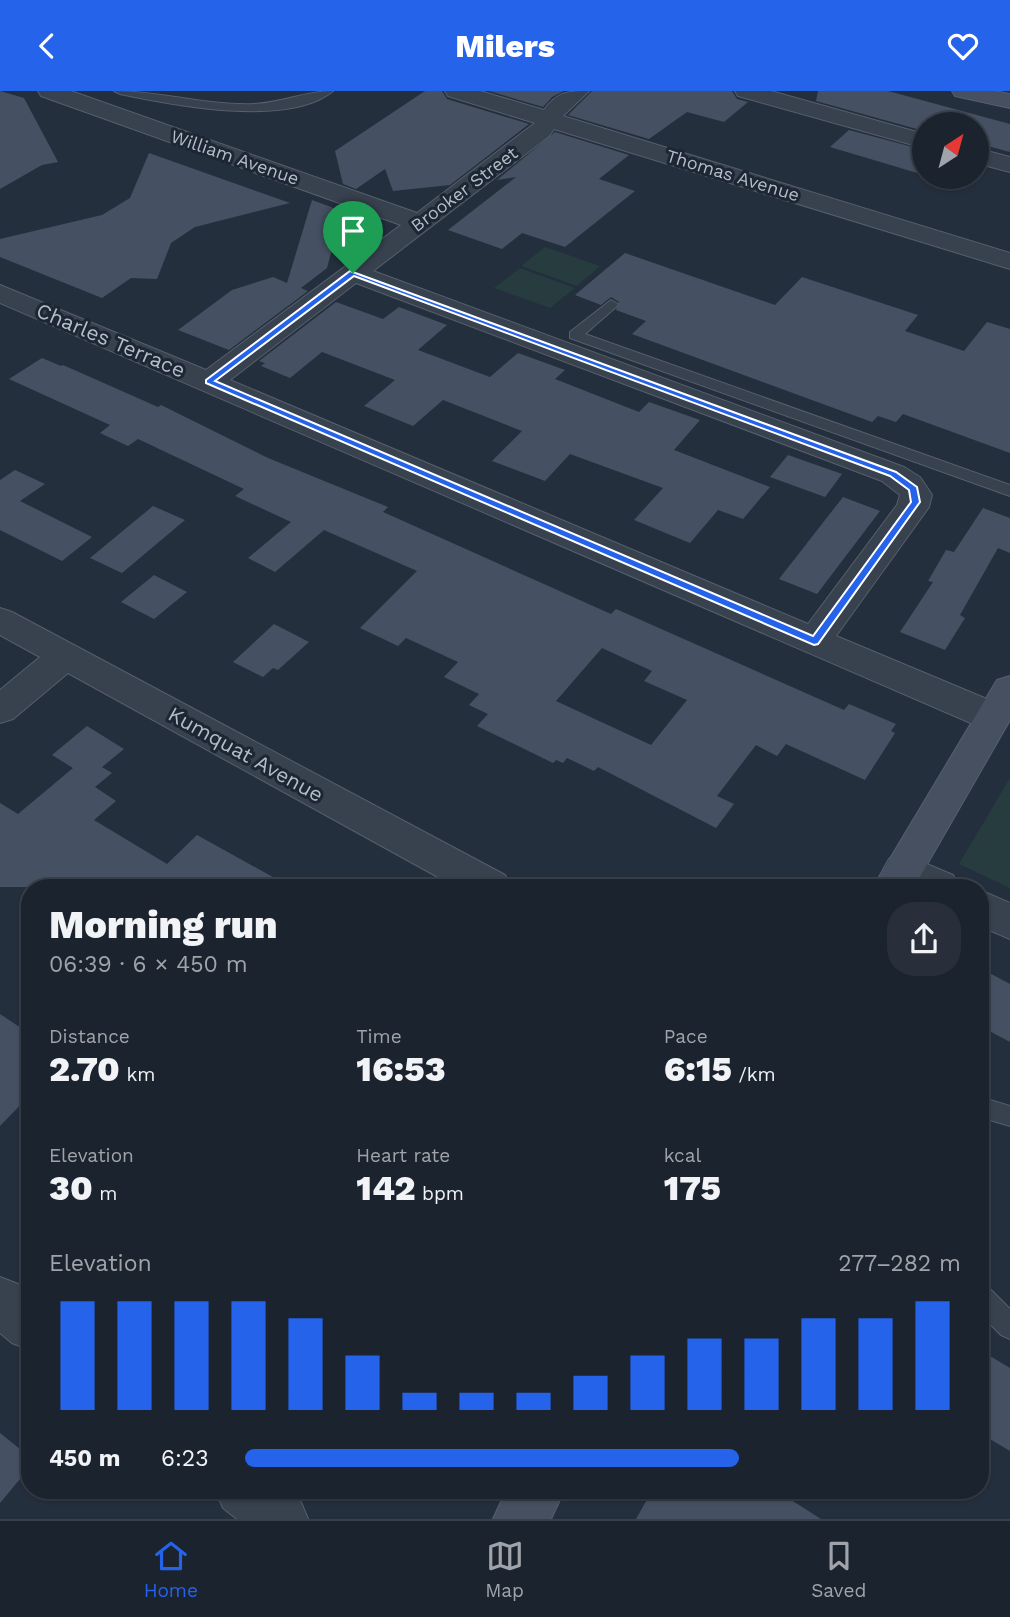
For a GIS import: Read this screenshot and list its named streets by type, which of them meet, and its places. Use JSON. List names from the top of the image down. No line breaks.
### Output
{"streets":{"street":["William Avenue","Thomas Avenue","Brooker Street","Charles Terrace","Kumquat Avenue"]},"crossings":[["William Avenue","Brooker Street"],["Thomas Avenue","Brooker Street"],["Brooker Street","Charles Terrace"]],"north":"top right","page":{"header":"Milers","heading":["Morning run","06:39 · 6 × 450 m"],"stats":[["Distance","2.70 km"],["Time","16:53"],["Pace","6:15 /km"],["Elevation","30 m"],["Heart rate","142 bpm"],["kcal","175"]],"chart":["Elevation","277–282 m"],"list":[{"name":"450 m","note":"6:23"}],"tabs":["Home","Map","Saved"]}}
